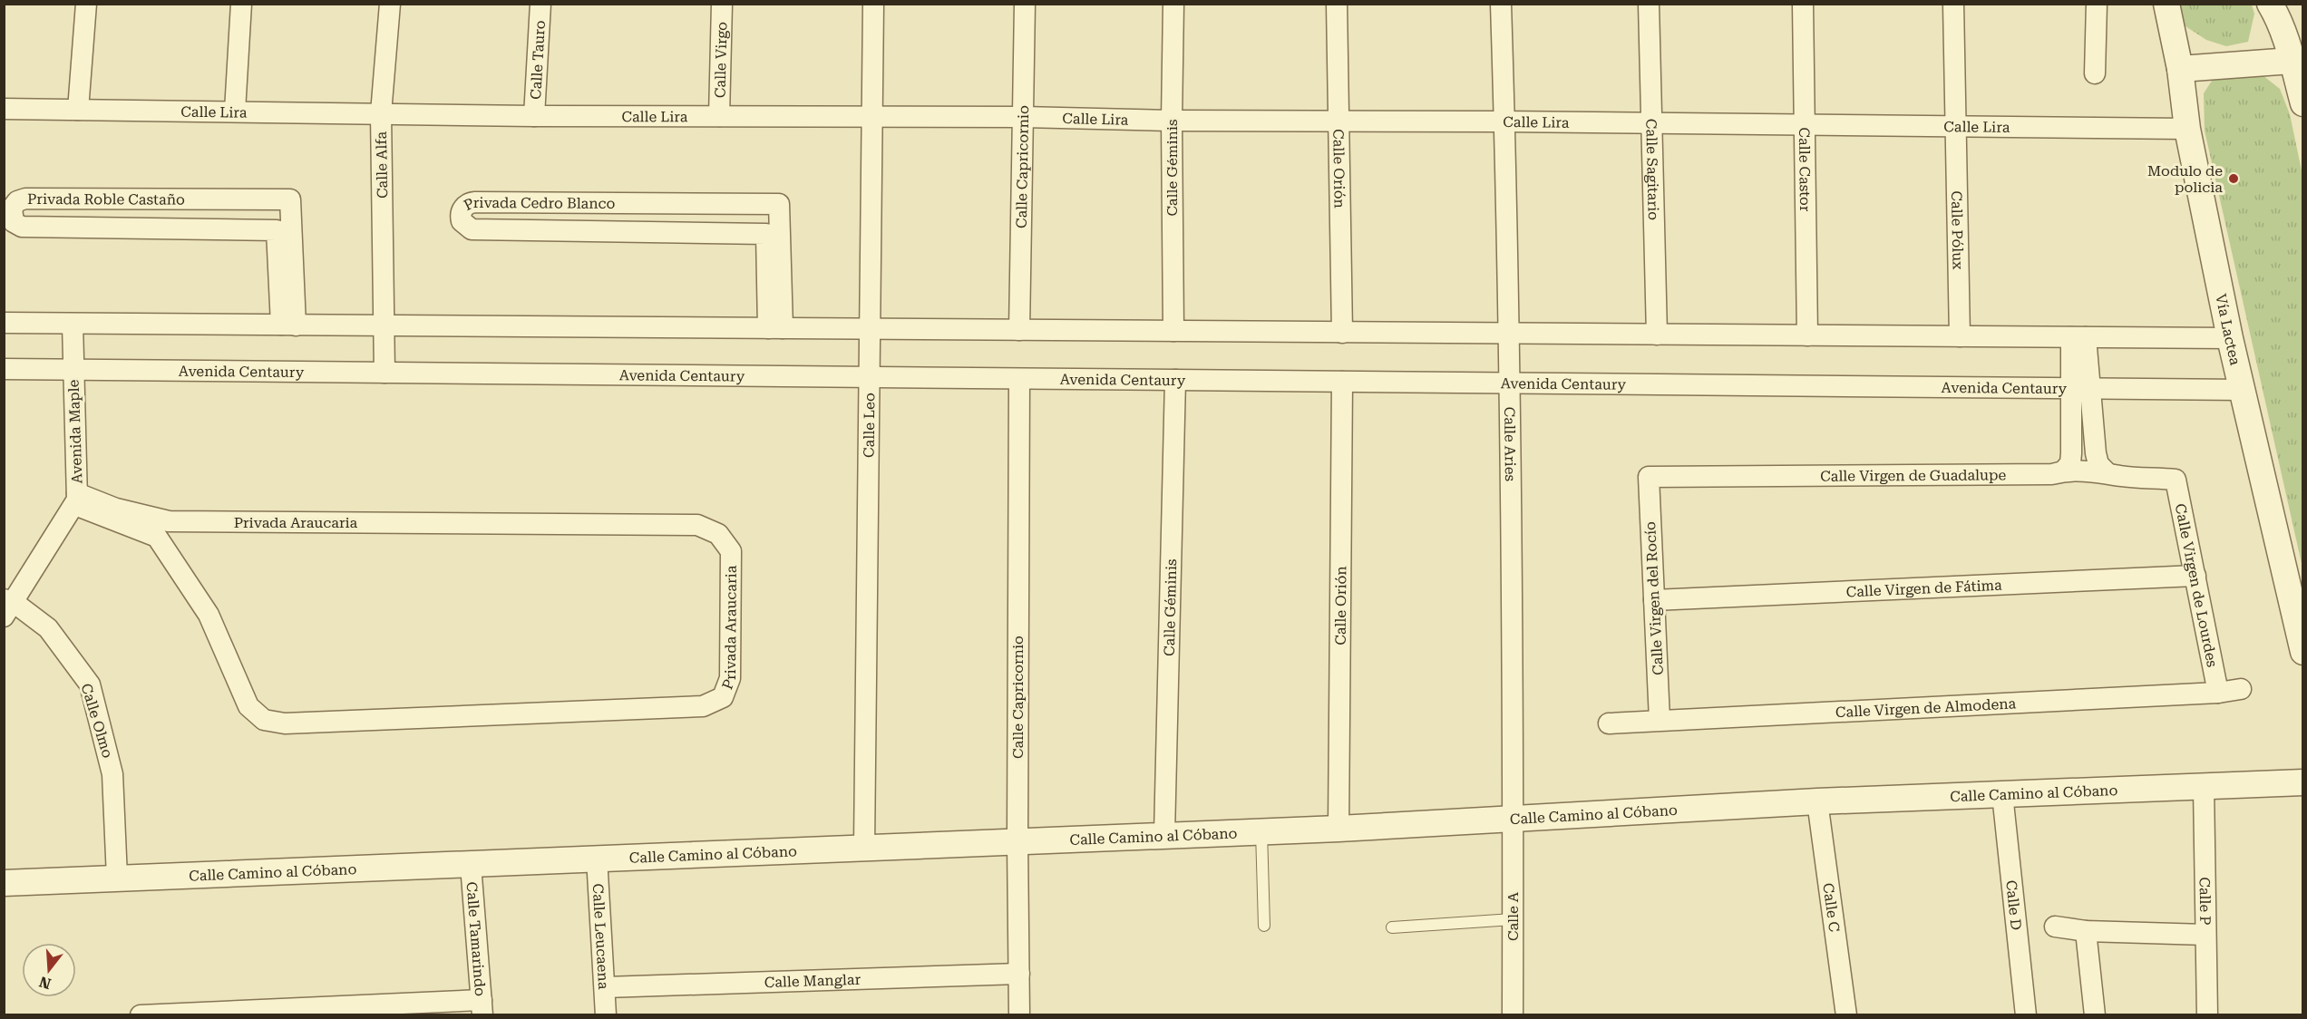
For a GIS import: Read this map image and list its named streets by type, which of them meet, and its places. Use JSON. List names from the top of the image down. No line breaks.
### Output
{"streets":{"street":["Calle Tauro","Calle Virgo","Calle Lira","Calle Alfa","Calle Capricornio","Calle Géminis","Calle Orión","Calle Sagitario","Calle Castor","Privada Roble Castaño","Privada Cedro Blanco","Calle Pólux","Vía Lactea","Avenida Centaury","Calle Leo","Avenida Maple","Calle Aries","Calle Virgen de Guadalupe","Privada Araucaria","Calle Virgen de Lourdes","Calle Virgen de Fátima","Calle Virgen del Rocío","Calle Virgen de Almodena","Calle Olmo","Calle Camino al Cóbano","Calle P","Calle D","Calle C","Calle A","Calle Leucaena","Calle Tamarindo","Calle Manglar"]},"crossings":[["Calle Tauro","Calle Lira"],["Calle Virgo","Calle Lira"],["Calle Lira","Calle Alfa"],["Calle Lira","Calle Capricornio"],["Calle Lira","Calle Géminis"],["Calle Lira","Calle Orión"],["Calle Lira","Calle Sagitario"],["Calle Lira","Calle Castor"],["Calle Lira","Calle Pólux"],["Calle Lira","Vía Lactea"],["Calle Lira","Calle Leo"],["Calle Lira","Calle Aries"],["Calle Alfa","Avenida Centaury"],["Calle Capricornio","Avenida Centaury"],["Calle Capricornio","Calle Camino al Cóbano"],["Calle Capricornio","Calle Manglar"],["Calle Géminis","Avenida Centaury"],["Calle Géminis","Calle Camino al Cóbano"],["Calle Orión","Avenida Centaury"],["Calle Orión","Calle Camino al Cóbano"],["Vía Lactea","Avenida Centaury"],["Avenida Centaury","Calle Leo"],["Avenida Centaury","Avenida Maple"],["Avenida Centaury","Calle Aries"],["Calle Leo","Calle Camino al Cóbano"],["Avenida Maple","Privada Araucaria"],["Avenida Maple","Calle Olmo"],["Calle Aries","Calle Camino al Cóbano"],["Calle Aries","Calle A"],["Calle Virgen de Guadalupe","Calle Virgen de Lourdes"],["Calle Virgen de Guadalupe","Calle Virgen del Rocío"],["Calle Virgen de Lourdes","Calle Virgen de Fátima"],["Calle Virgen de Lourdes","Calle Virgen de Almodena"],["Calle Virgen de Fátima","Calle Virgen del Rocío"],["Calle Virgen del Rocío","Calle Virgen de Almodena"],["Calle Olmo","Calle Camino al Cóbano"],["Calle Camino al Cóbano","Calle P"],["Calle Camino al Cóbano","Calle D"],["Calle Camino al Cóbano","Calle C"],["Calle Camino al Cóbano","Calle A"],["Calle Camino al Cóbano","Calle Leucaena"],["Calle Camino al Cóbano","Calle Tamarindo"],["Calle Leucaena","Calle Manglar"]],"places":["Modulo de policia"],"north":"bottom"}
